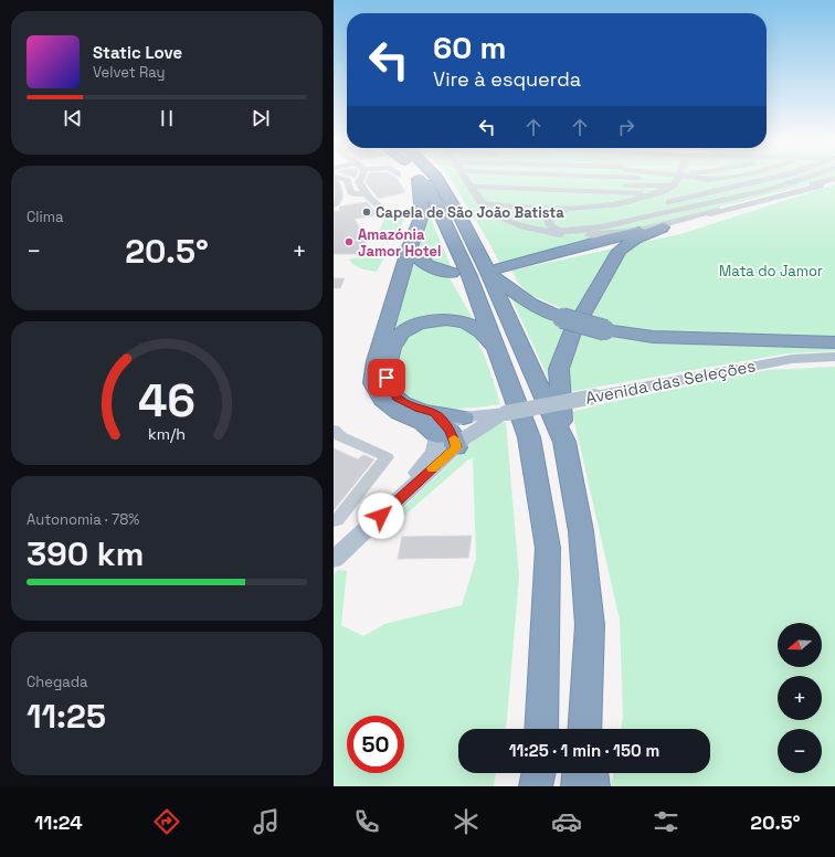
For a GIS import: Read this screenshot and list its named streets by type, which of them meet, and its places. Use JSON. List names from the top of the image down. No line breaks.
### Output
{"streets":{"main road":["Avenida das Seleções"]},"parks":["Mata do Jamor"],"places":["Capela de São João Batista","Amazónia Jamor Hotel"],"north":"left","page":{"turn":["60 m","Vire à esquerda"],"song":["Static Love","Velvet Ray"],"tile":["Clima",["Autonomia · 78%","390 km"],["Chegada","11:25"]],"heat":["−","20.5°","+"],"map_buttons":["+","−"],"limit":"50","trip":"11:25 · 1 min · 150 m","tabs":["11:24","20.5°"],"gauge":["46","km/h"]}}
